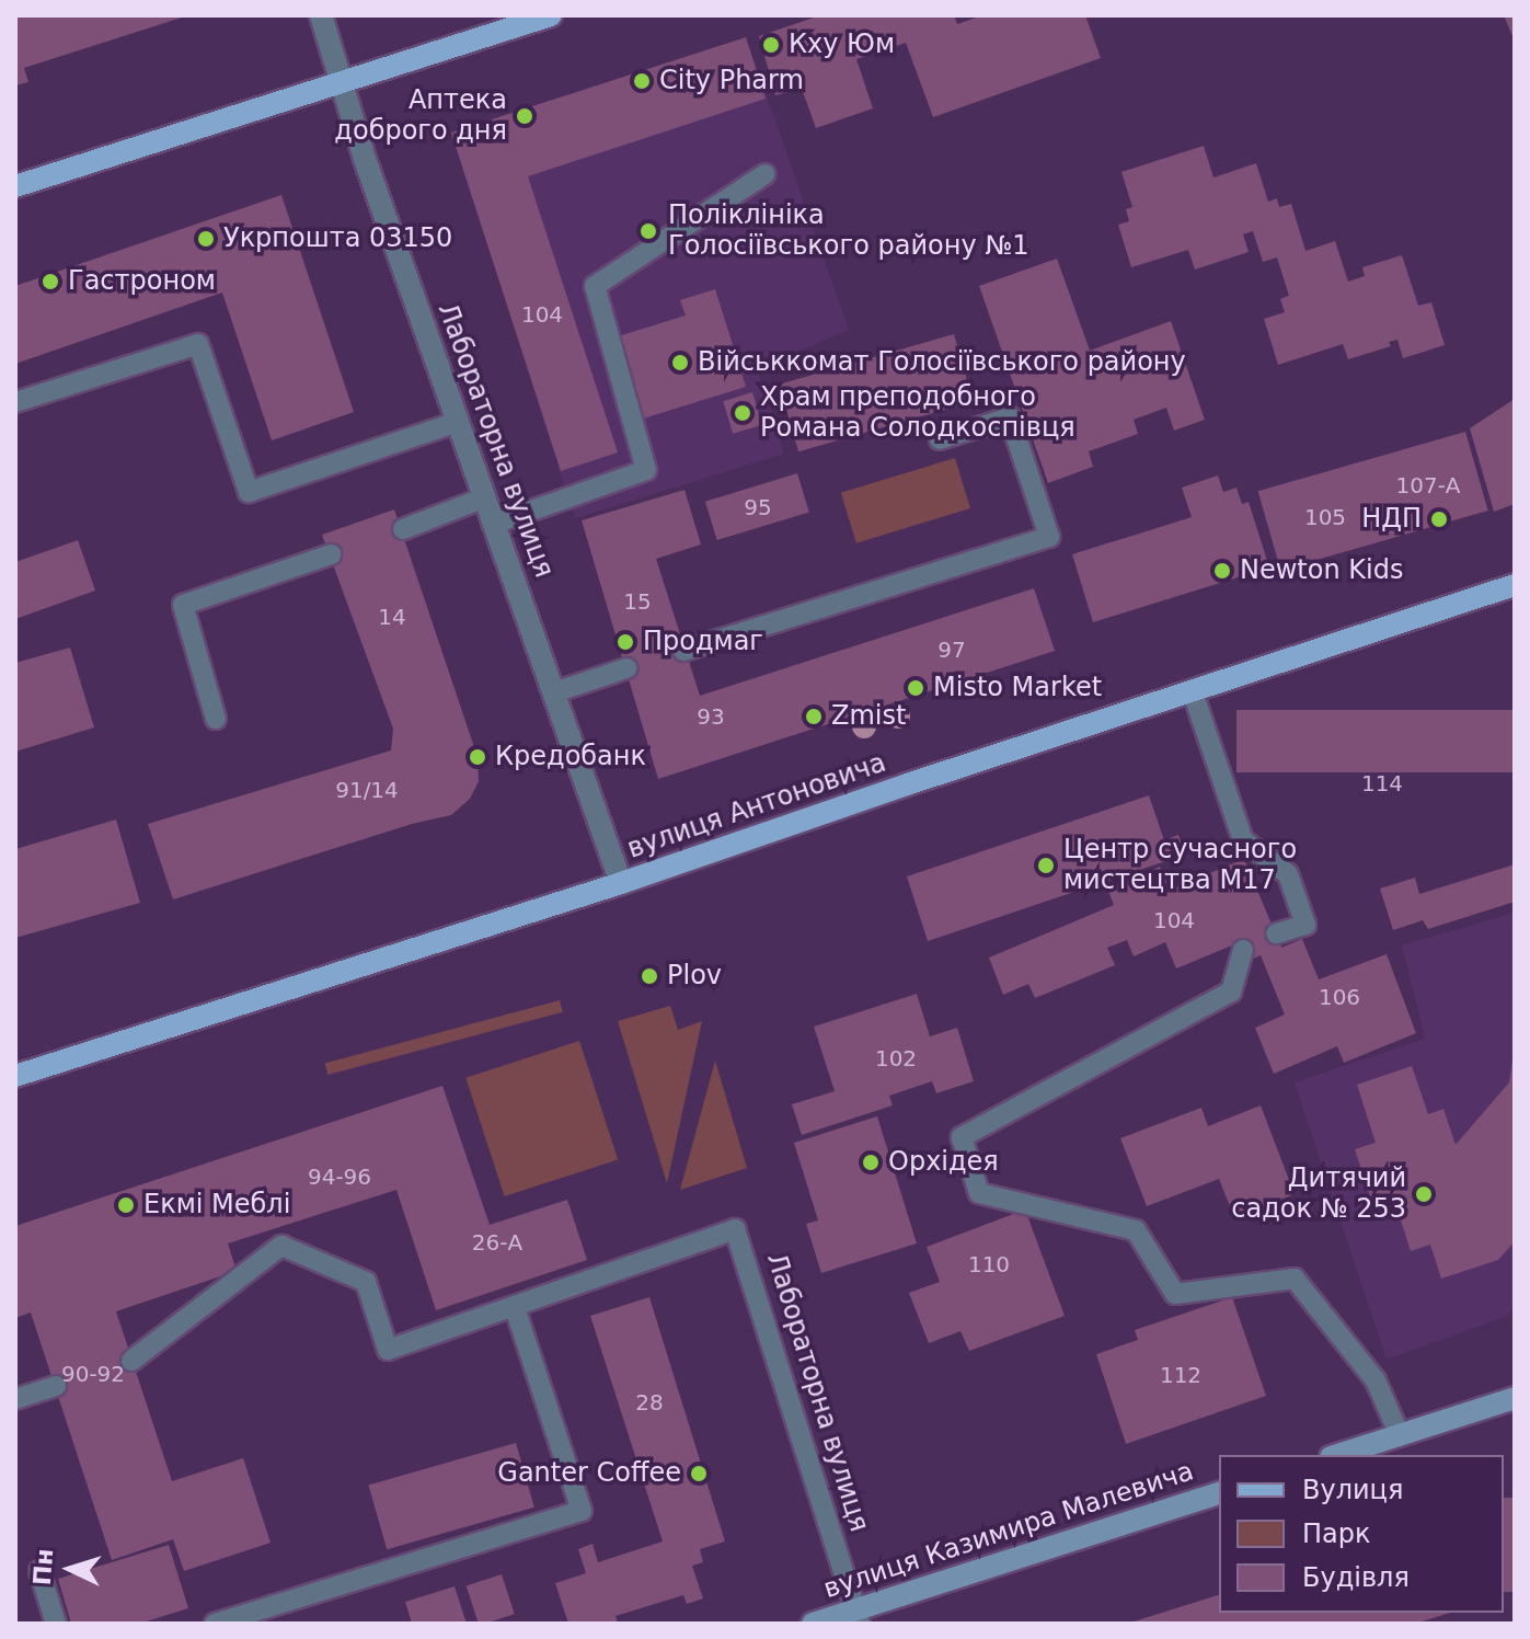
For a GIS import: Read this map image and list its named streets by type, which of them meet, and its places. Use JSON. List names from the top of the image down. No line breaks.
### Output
{"streets":{"main road":["вулиця Антоновича","вулиця Казимира Малевича"],"street":["Лабораторна вулиця"]},"crossings":[["Лабораторна вулиця","вулиця Антоновича"],["Лабораторна вулиця","вулиця Казимира Малевича"]],"places":["Кху Юм","City Pharm","Аптека доброго дня","Поліклініка Голосіївського району №1","Укрпошта 03150","Гастроном","Військкомат Голосіївського району","Храм преподобного Романа Солодкоспівця","НДП","Newton Kids","Продмаг","Misto Market","Zmist","Кредобанк","Центр сучасного мистецтва M17","Plov","Орхідея","Дитячий садок № 253","Екмі Меблі","Ganter Coffee"],"house_numbers":["104","107-А","95","105","15","14","97","93","114","91/14","104","106","102","94-96","26-А","110","90-92","112","28"],"legend":["Вулиця","Парк","Будівля"],"north":"left"}
